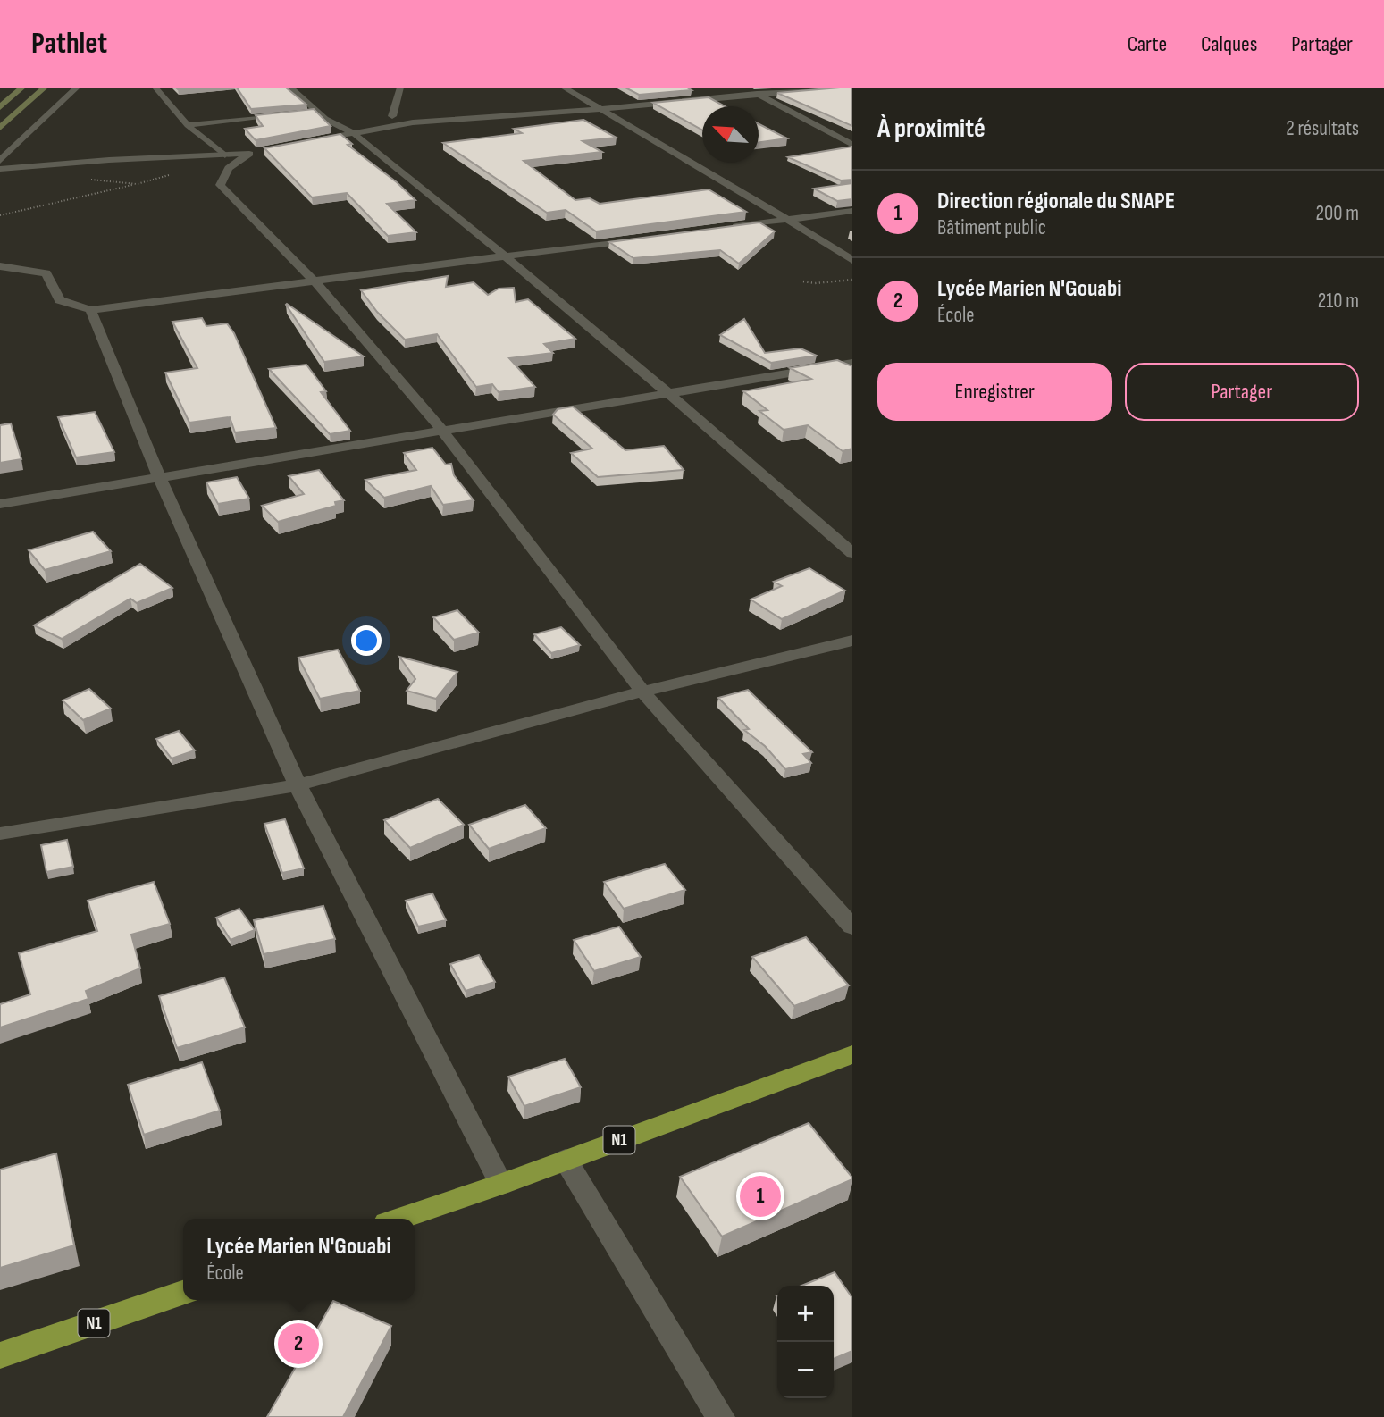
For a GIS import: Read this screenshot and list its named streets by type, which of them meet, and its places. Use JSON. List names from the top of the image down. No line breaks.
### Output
{"streets":{"highway":["N1"]},"north":"top left","page":{"header":"Pathlet","nav":["Carte","Calques","Partager"],"heading":["À proximité","2 résultats"],"list":[{"mark":"1","name":"Direction régionale du SNAPE","note":"Bâtiment public","value":"200 m"},{"mark":"2","name":"Lycée Marien N'Gouabi","note":"École","value":"210 m"}],"buttons":["Enregistrer","Partager"],"pins":["1","2"],"popup":["Lycée Marien N'Gouabi","École"],"map_buttons":["+","−"]}}
